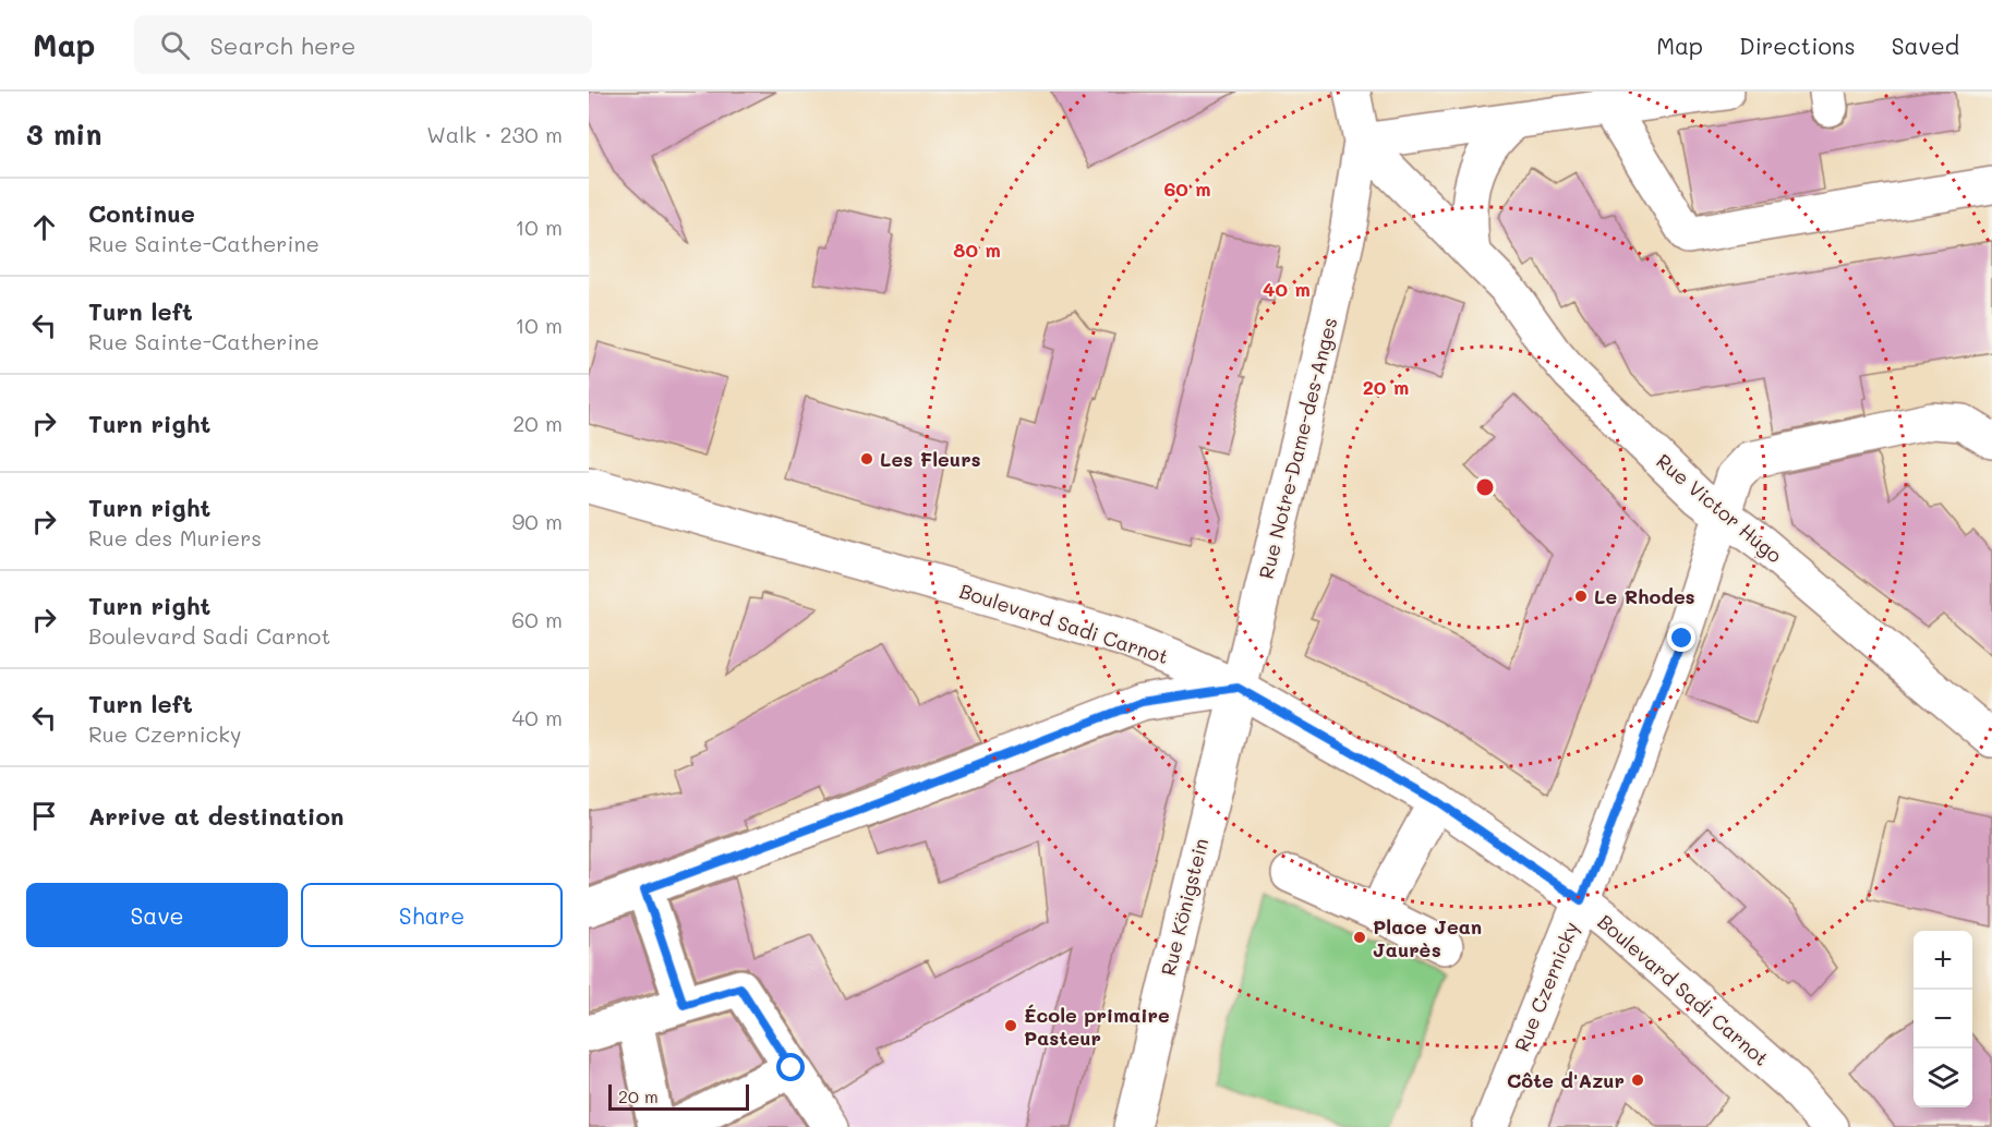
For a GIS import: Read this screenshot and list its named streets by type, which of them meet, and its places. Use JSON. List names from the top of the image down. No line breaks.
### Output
{"streets":{"street":["Rue Notre-Dame-des-Anges","Rue Victor Hugo","Boulevard Sadi Carnot","Rue Königstein","Rue Czernicky"]},"crossings":[["Rue Notre-Dame-des-Anges","Rue Victor Hugo"],["Rue Notre-Dame-des-Anges","Boulevard Sadi Carnot"],["Rue Notre-Dame-des-Anges","Rue Königstein"],["Rue Victor Hugo","Rue Czernicky"],["Boulevard Sadi Carnot","Rue Königstein"],["Boulevard Sadi Carnot","Rue Czernicky"]],"places":["Les Fleurs","Le Rhodes","Place Jean Jaurès","École primaire Pasteur","Côte d'Azur"],"scale_bar":"20 m","page":{"header":"Map","search":"Search here","nav":["Map","Directions","Saved"],"heading":["3 min","Walk · 230 m"],"list":[["Continue","Rue Sainte-Catherine","10 m"],["Turn left","Rue Sainte-Catherine","10 m"],["Turn right","20 m"],["Turn right","Rue des Muriers","90 m"],["Turn right","Boulevard Sadi Carnot","60 m"],["Turn left","Rue Czernicky","40 m"],"Arrive at destination"],"buttons":["Save","Share"],"map_buttons":["+","−"],"scale":"20 m"},"rings":["60 m","80 m","40 m","20 m"]}
